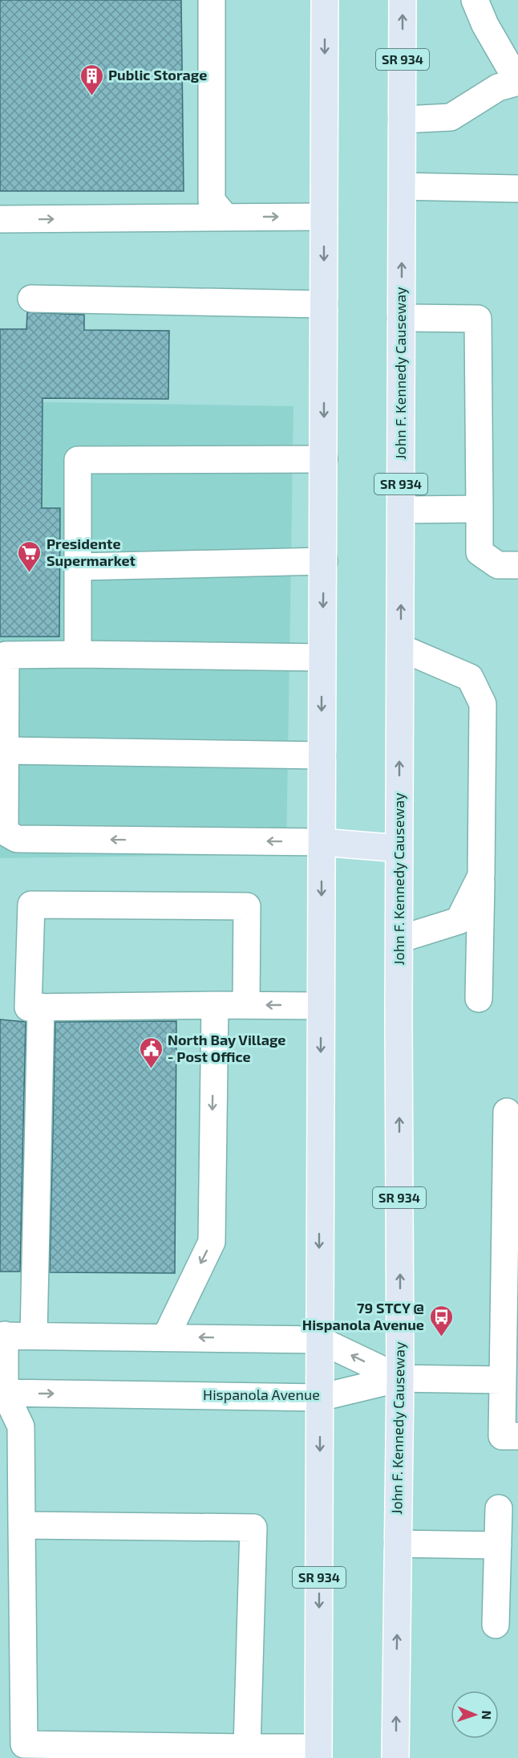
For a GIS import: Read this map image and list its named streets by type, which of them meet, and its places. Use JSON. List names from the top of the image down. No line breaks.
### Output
{"streets":{"main road":["SR 934","John F. Kennedy Causeway"],"street":["Hispanola Avenue"]},"crossings":[["SR 934","Hispanola Avenue"],["John F. Kennedy Causeway","Hispanola Avenue"]],"places":{"building":["Public Storage"],"supermarket":["Presidente Supermarket"],"public building":["North Bay Village - Post Office"],"bus stop":["79 STCY @ Hispanola Avenue"]},"north":"right"}
